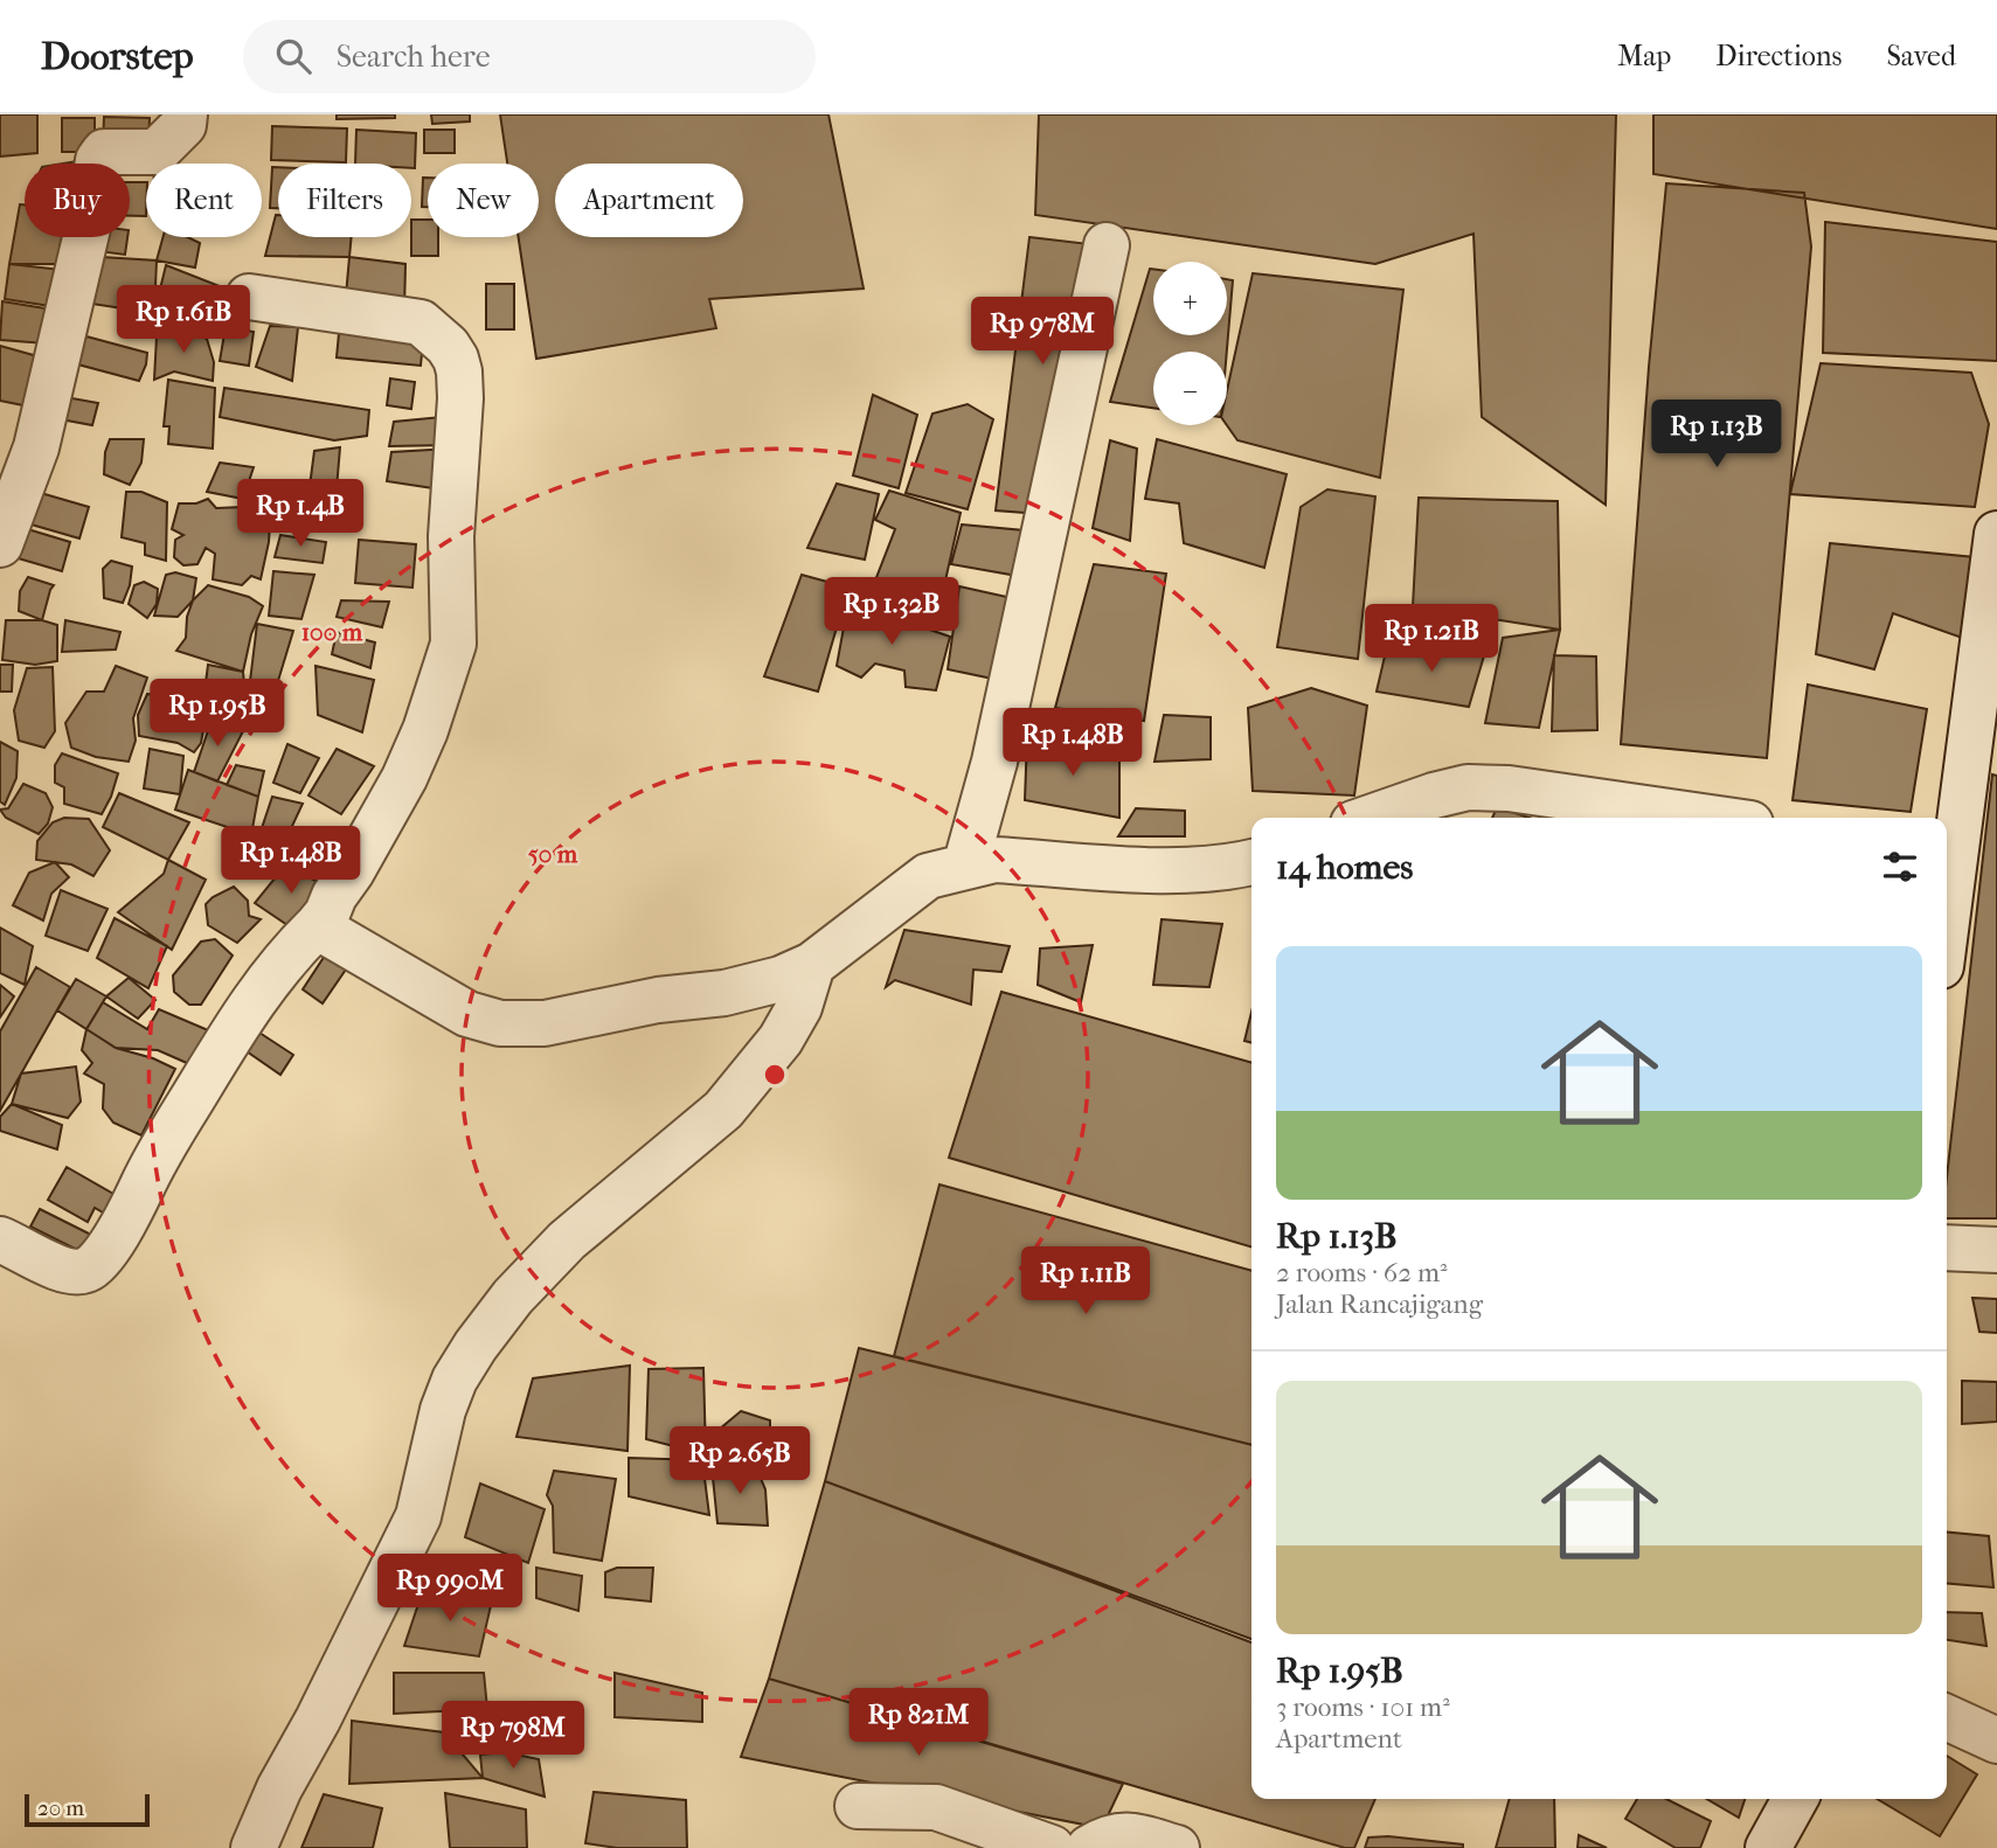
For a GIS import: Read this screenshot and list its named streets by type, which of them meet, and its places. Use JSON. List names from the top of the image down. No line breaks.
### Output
{"scale_bar":"20 m","page":{"header":"Doorstep","search":"Search here","nav":["Map","Directions","Saved"],"chip":["Buy","Rent","Filters","New","Apartment"],"map_buttons":["+","−"],"price":["Rp 1.61B","Rp 978M","Rp 1.13B","Rp 1.4B","Rp 1.32B","Rp 1.21B","Rp 1.95B","Rp 1.48B","Rp 1.48B","Rp 1.11B","Rp 2.65B","Rp 990M","Rp 821M","Rp 798M"],"heading":"14 homes","list":[{"name":"Rp 1.13B","note":"2 rooms · 62 m² · Jalan Rancajigang"},{"name":"Rp 1.95B","note":"3 rooms · 101 m² · Apartment"}],"scale":"20 m"},"rings":["100 m","50 m"]}
